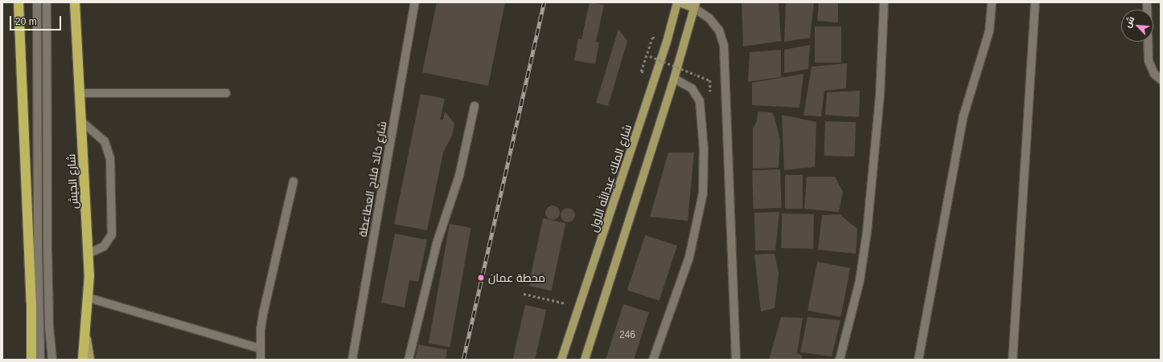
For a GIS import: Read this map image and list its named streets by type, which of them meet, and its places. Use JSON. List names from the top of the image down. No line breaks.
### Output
{"streets":{"highway":["شارع الجيش"],"main road":["شارع الملك عبدالله الأول"],"street":["شارع خالد فلاح العطاعطة"]},"places":["محطة عمان"],"house_numbers":["246"],"scale_bar":"20 m","north":"top left"}
